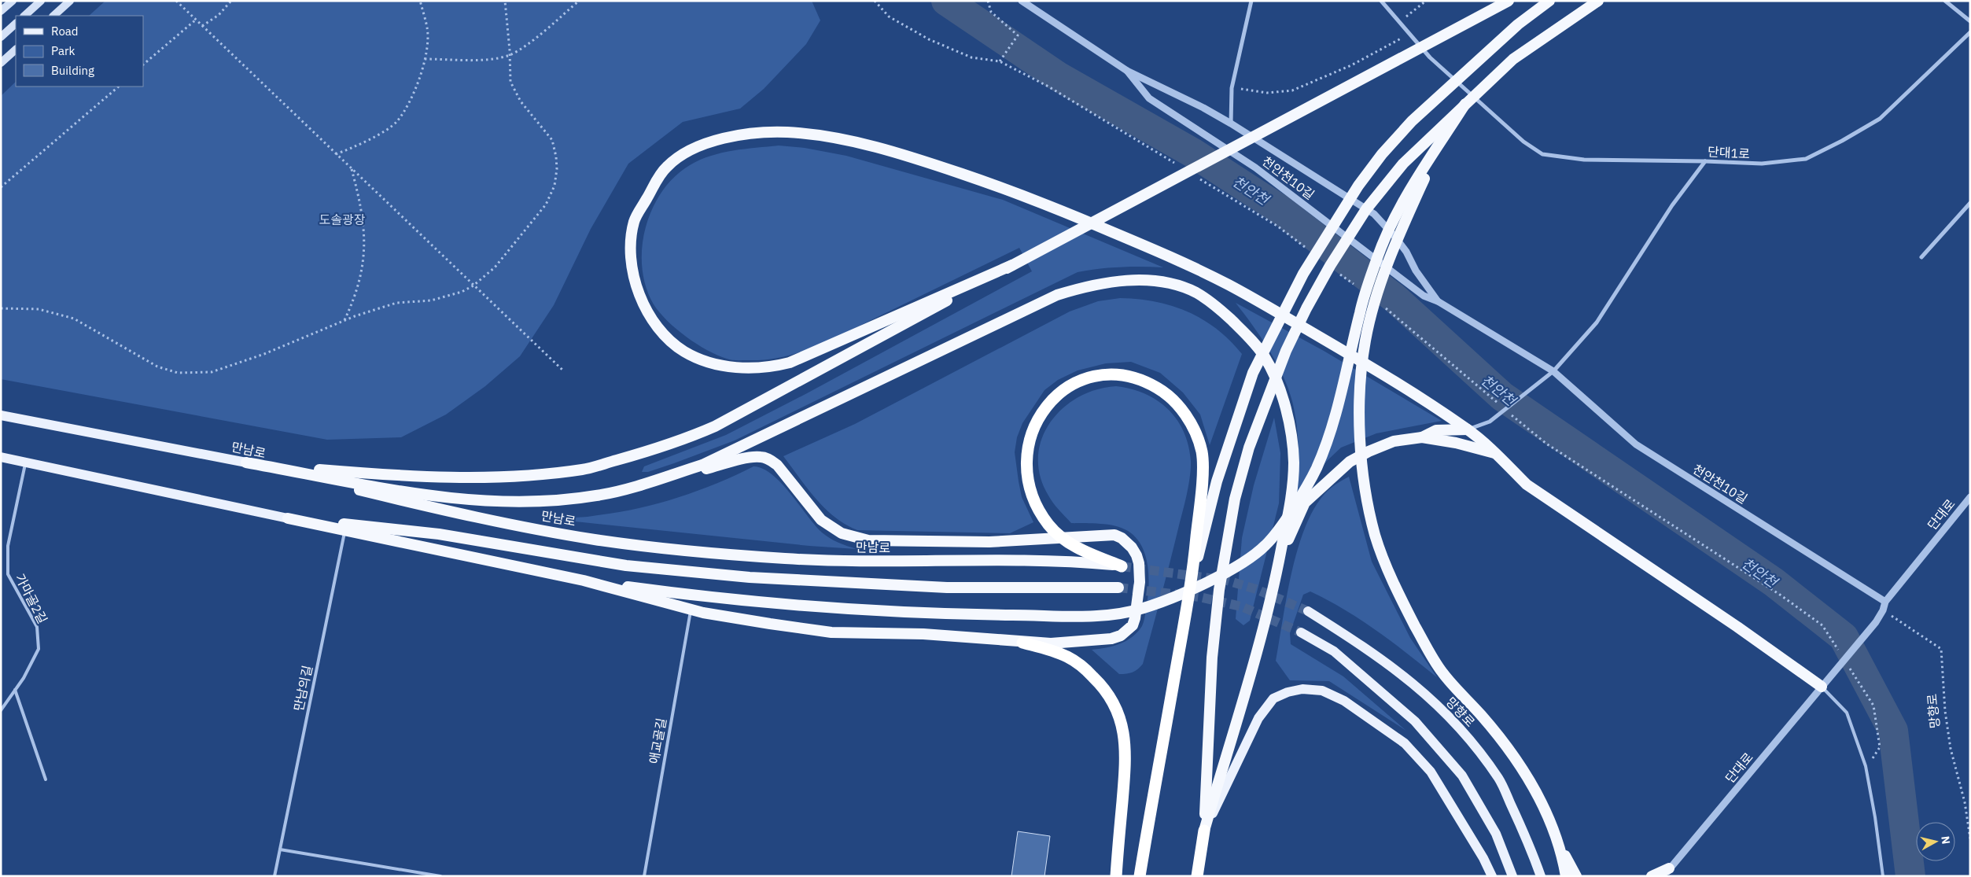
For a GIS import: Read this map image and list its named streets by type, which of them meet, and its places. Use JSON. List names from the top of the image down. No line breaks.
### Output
{"streets":{"highway":["만남로"],"main road":["망향로"],"street":["단대1로","천안천10길","단대로"],"lane":["가마골2길","만남의길","애교골길"]},"crossings":[["천안천10길","단대로"],["단대로","망향로"]],"water":["천안천"],"parks":["도솔광장"],"legend":["Road","Park","Building"],"north":"right"}
